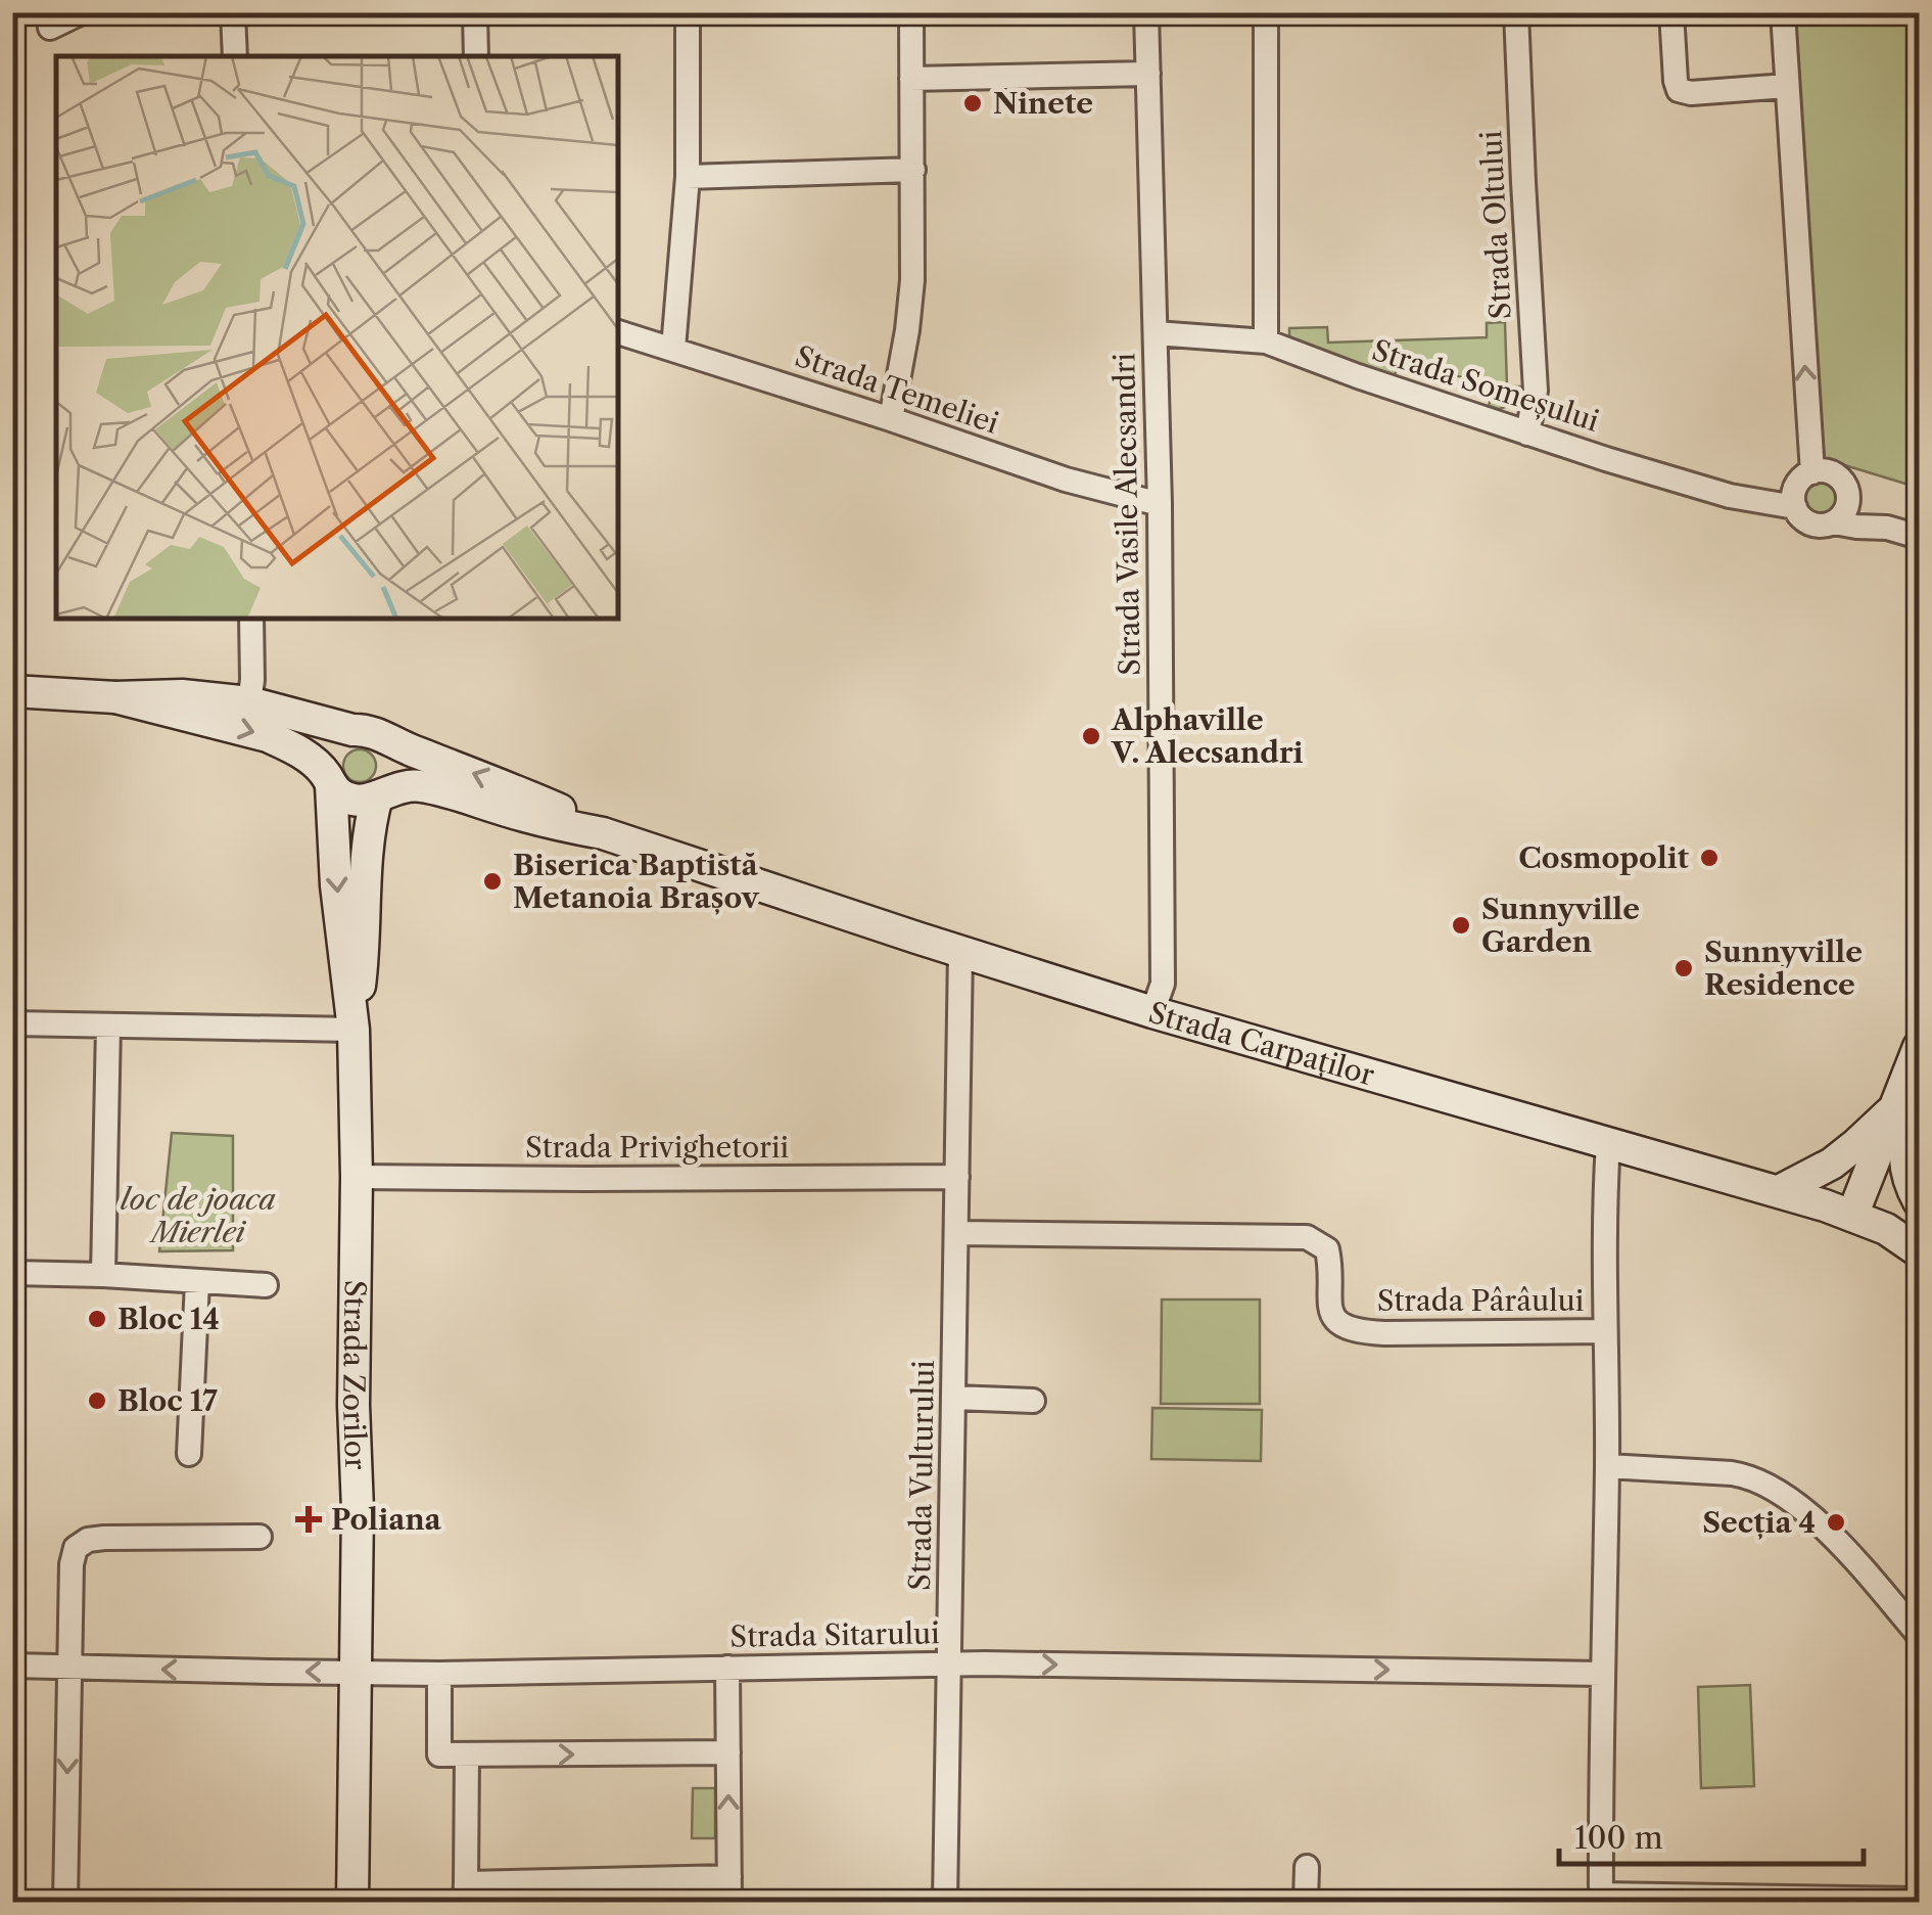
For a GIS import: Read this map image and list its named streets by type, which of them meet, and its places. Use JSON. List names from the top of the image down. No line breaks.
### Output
{"streets":{"main road":["Strada Carpaților","Strada Zorilor"],"street":["Strada Oltului","Strada Someșului","Strada Temeliei","Strada Vasile Alecsandri","Strada Privighetorii","Strada Pârâului","Strada Vulturului","Strada Sitarului"]},"crossings":[["Strada Oltului","Strada Someșului"],["Strada Someșului","Strada Vasile Alecsandri"],["Strada Temeliei","Strada Vasile Alecsandri"],["Strada Vasile Alecsandri","Strada Carpaților"],["Strada Carpaților","Strada Pârâului"],["Strada Carpaților","Strada Zorilor"],["Strada Carpaților","Strada Vulturului"],["Strada Privighetorii","Strada Zorilor"],["Strada Privighetorii","Strada Vulturului"],["Strada Pârâului","Strada Vulturului"],["Strada Pârâului","Strada Sitarului"],["Strada Zorilor","Strada Sitarului"],["Strada Vulturului","Strada Sitarului"]],"parks":["loc de joaca Mierlei"],"places":{"other":["Ninete","Alphaville V. Alecsandri","Cosmopolit","Biserica Baptistă Metanoia Brașov","Sunnyville Garden","Sunnyville Residence","Bloc 14","Bloc 17","Secția 4"],"health":["Poliana"]},"scale_bar":"100 m"}
